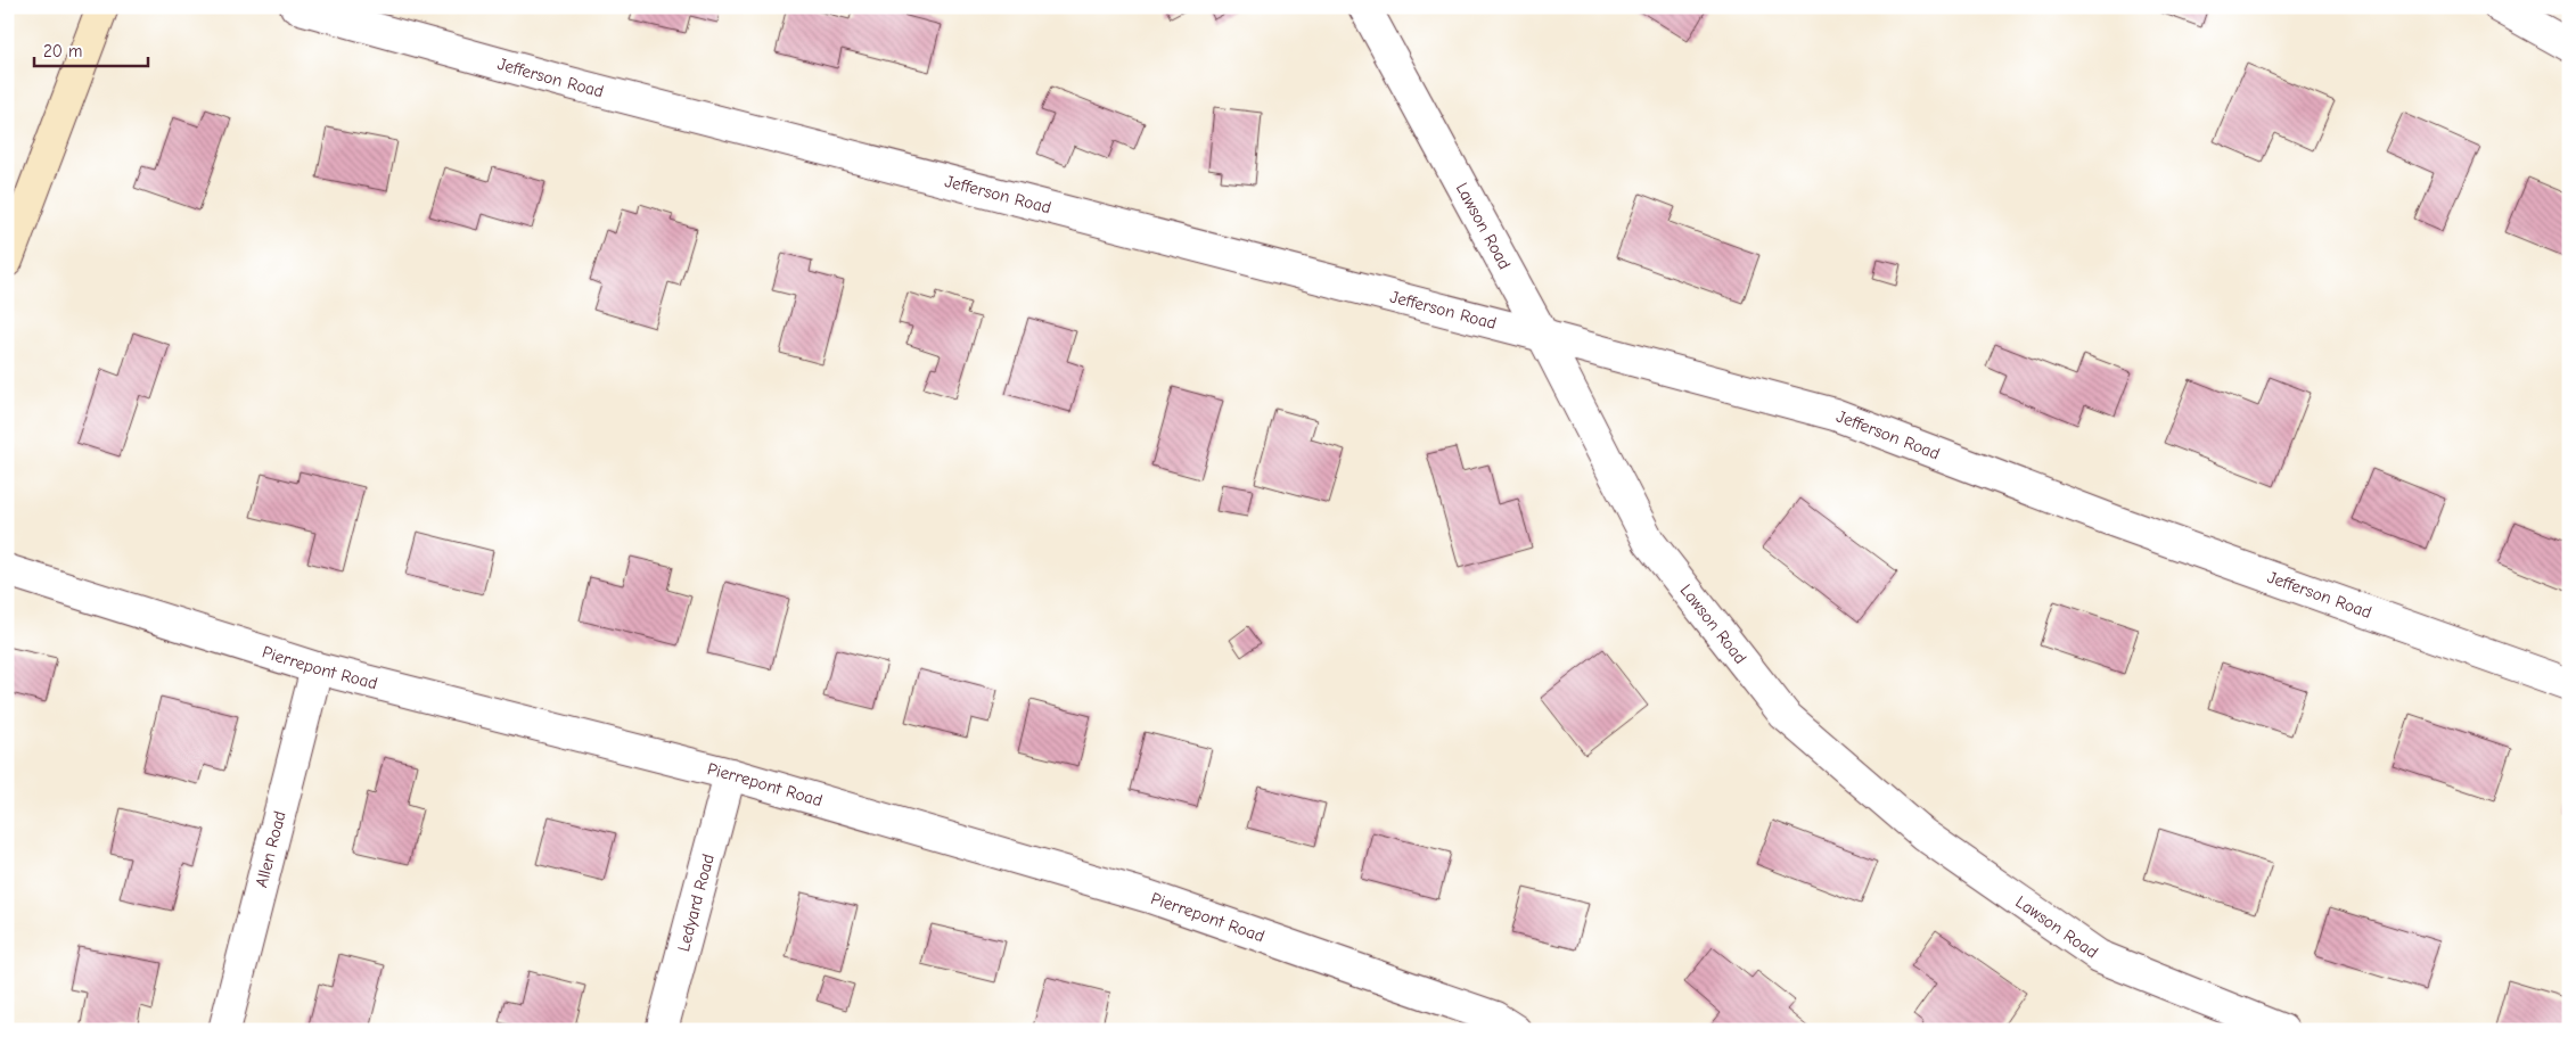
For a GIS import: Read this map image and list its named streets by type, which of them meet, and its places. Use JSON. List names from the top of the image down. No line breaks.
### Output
{"streets":{"street":["Jefferson Road","Lawson Road","Pierrepont Road","Allen Road","Ledyard Road"]},"crossings":[["Jefferson Road","Lawson Road"],["Pierrepont Road","Allen Road"],["Pierrepont Road","Ledyard Road"]],"scale_bar":"20 m"}
